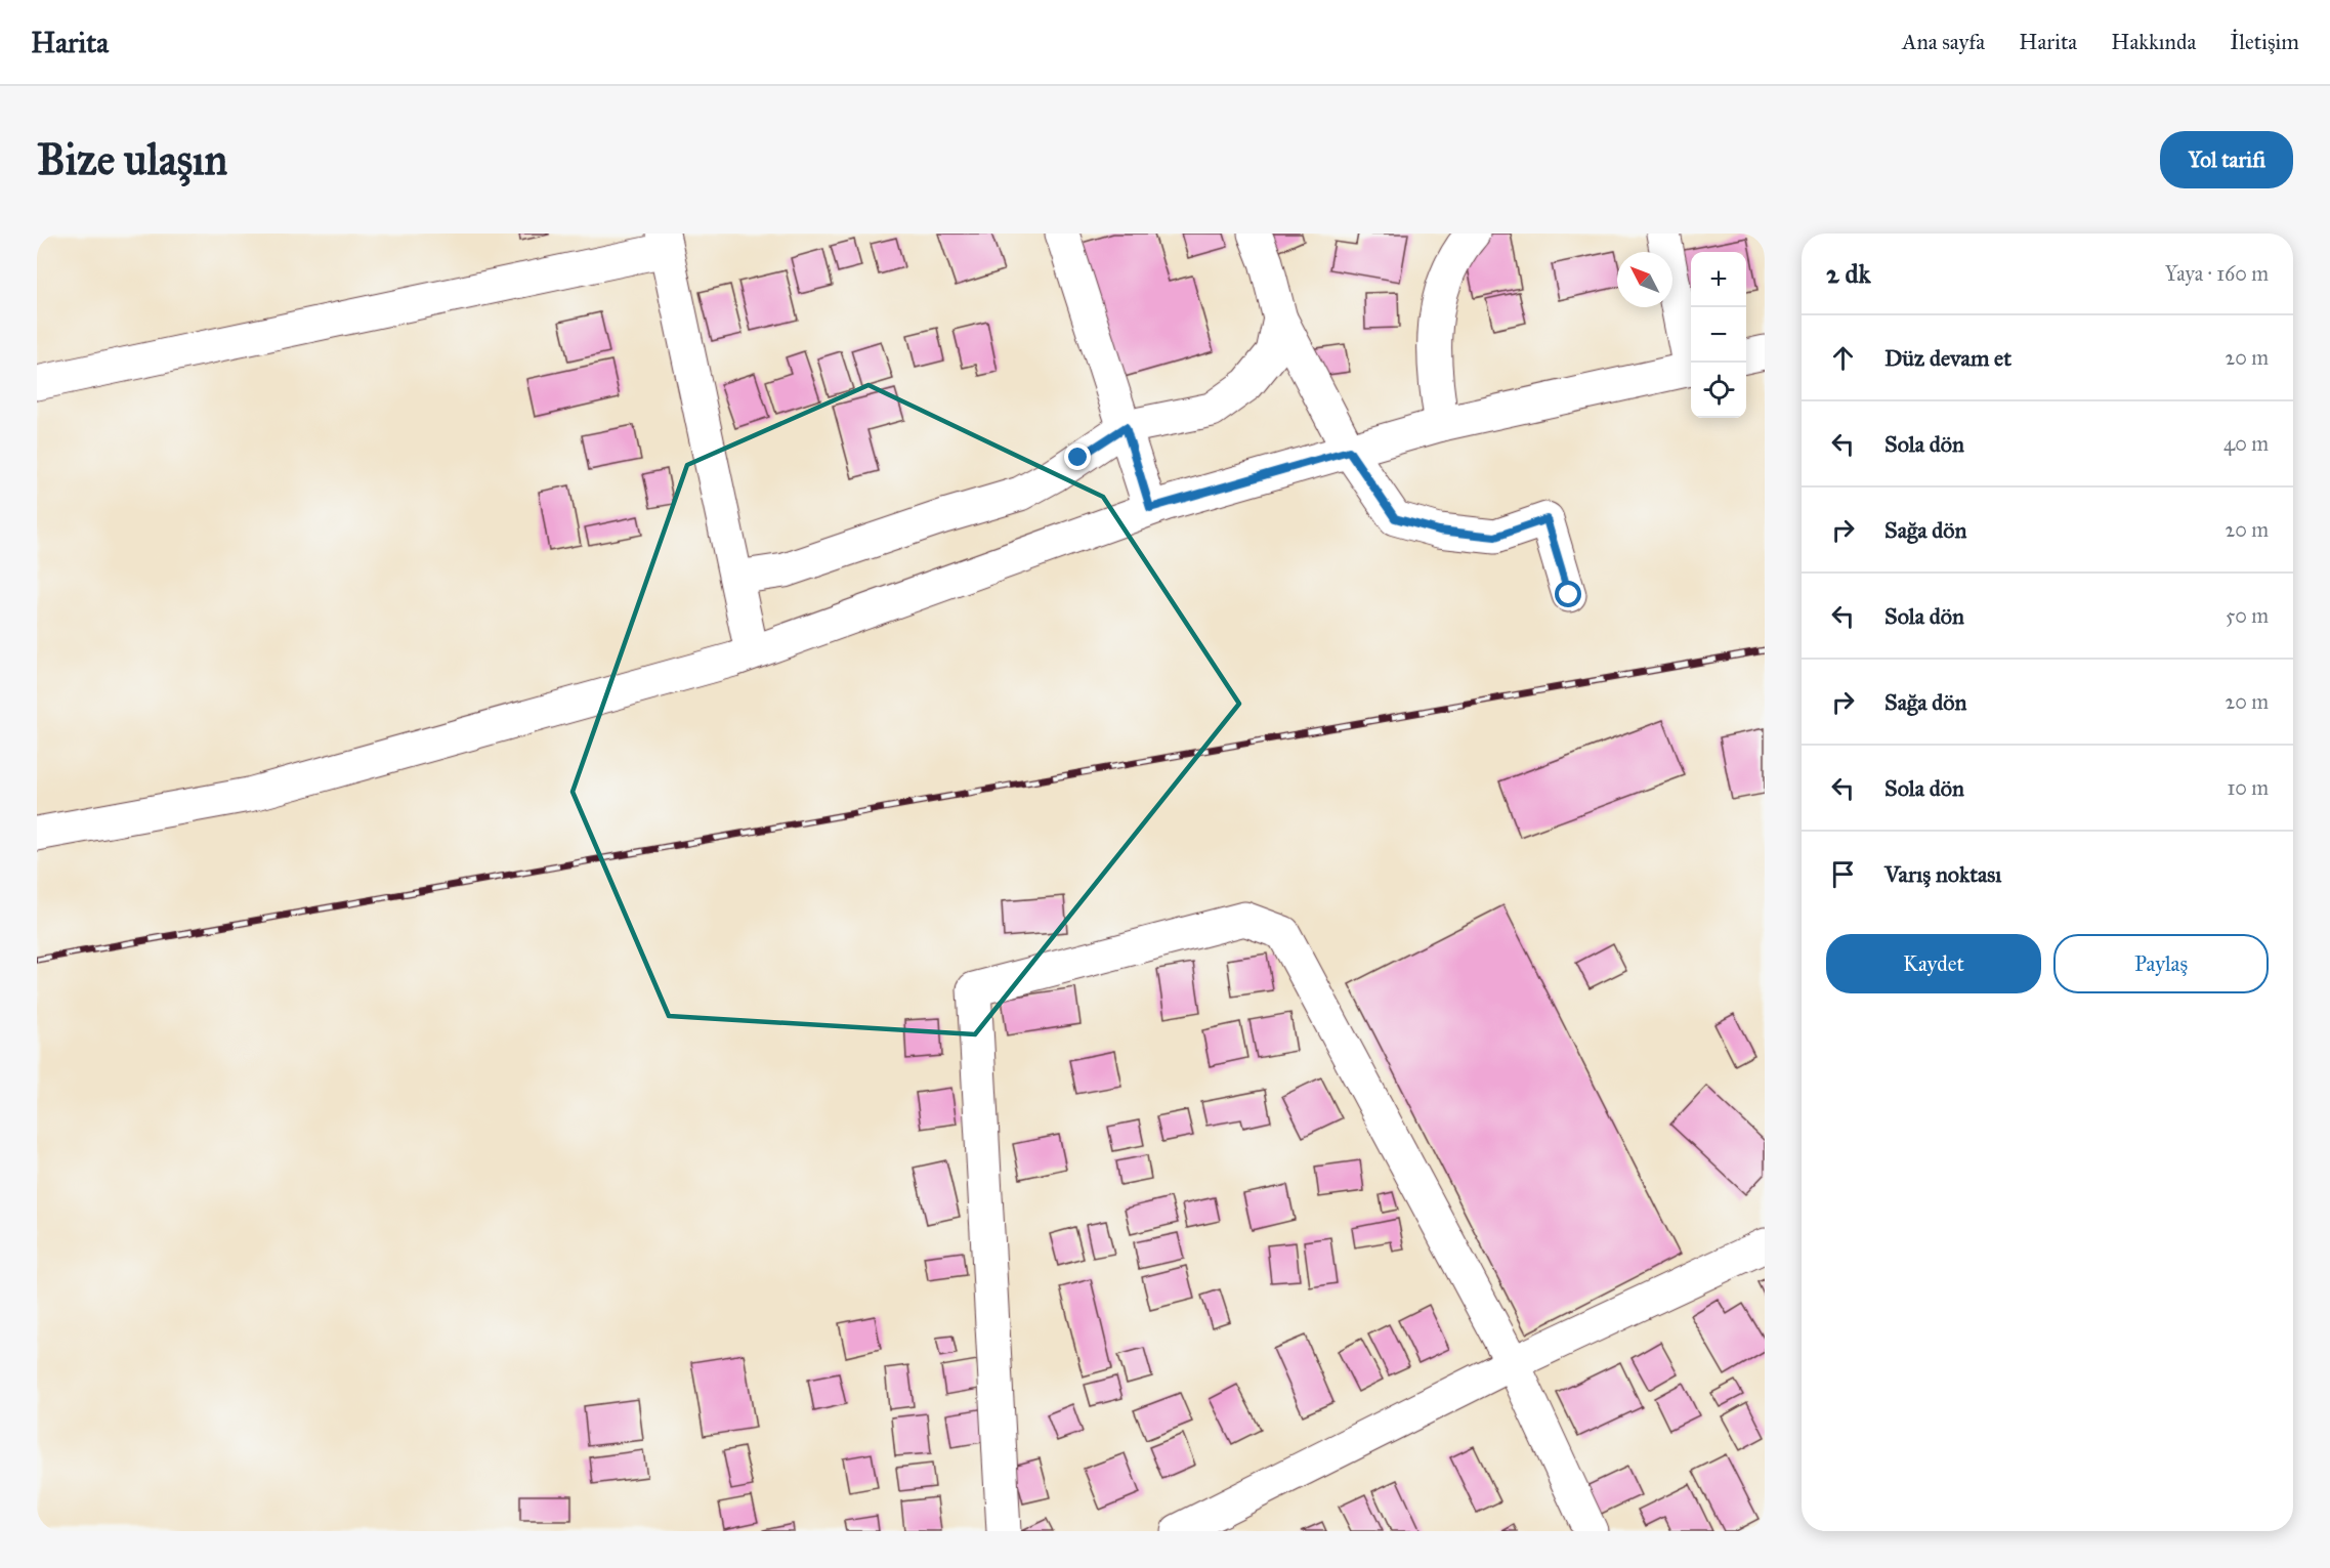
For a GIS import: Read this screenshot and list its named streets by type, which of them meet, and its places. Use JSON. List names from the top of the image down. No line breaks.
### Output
{"north":"top left","page":{"header":"Harita","nav":["Ana sayfa","Harita","Hakkında","İletişim"],"buttons":["Yol tarifi",["Kaydet","Paylaş"]],"title":"Bize ulaşın","heading":["2 dk","Yaya · 160 m"],"map_buttons":["+","−"],"list":[["Düz devam et","20 m"],["Sola dön","40 m"],["Sağa dön","20 m"],["Sola dön","50 m"],["Sağa dön","20 m"],["Sola dön","10 m"],"Varış noktası"]}}
